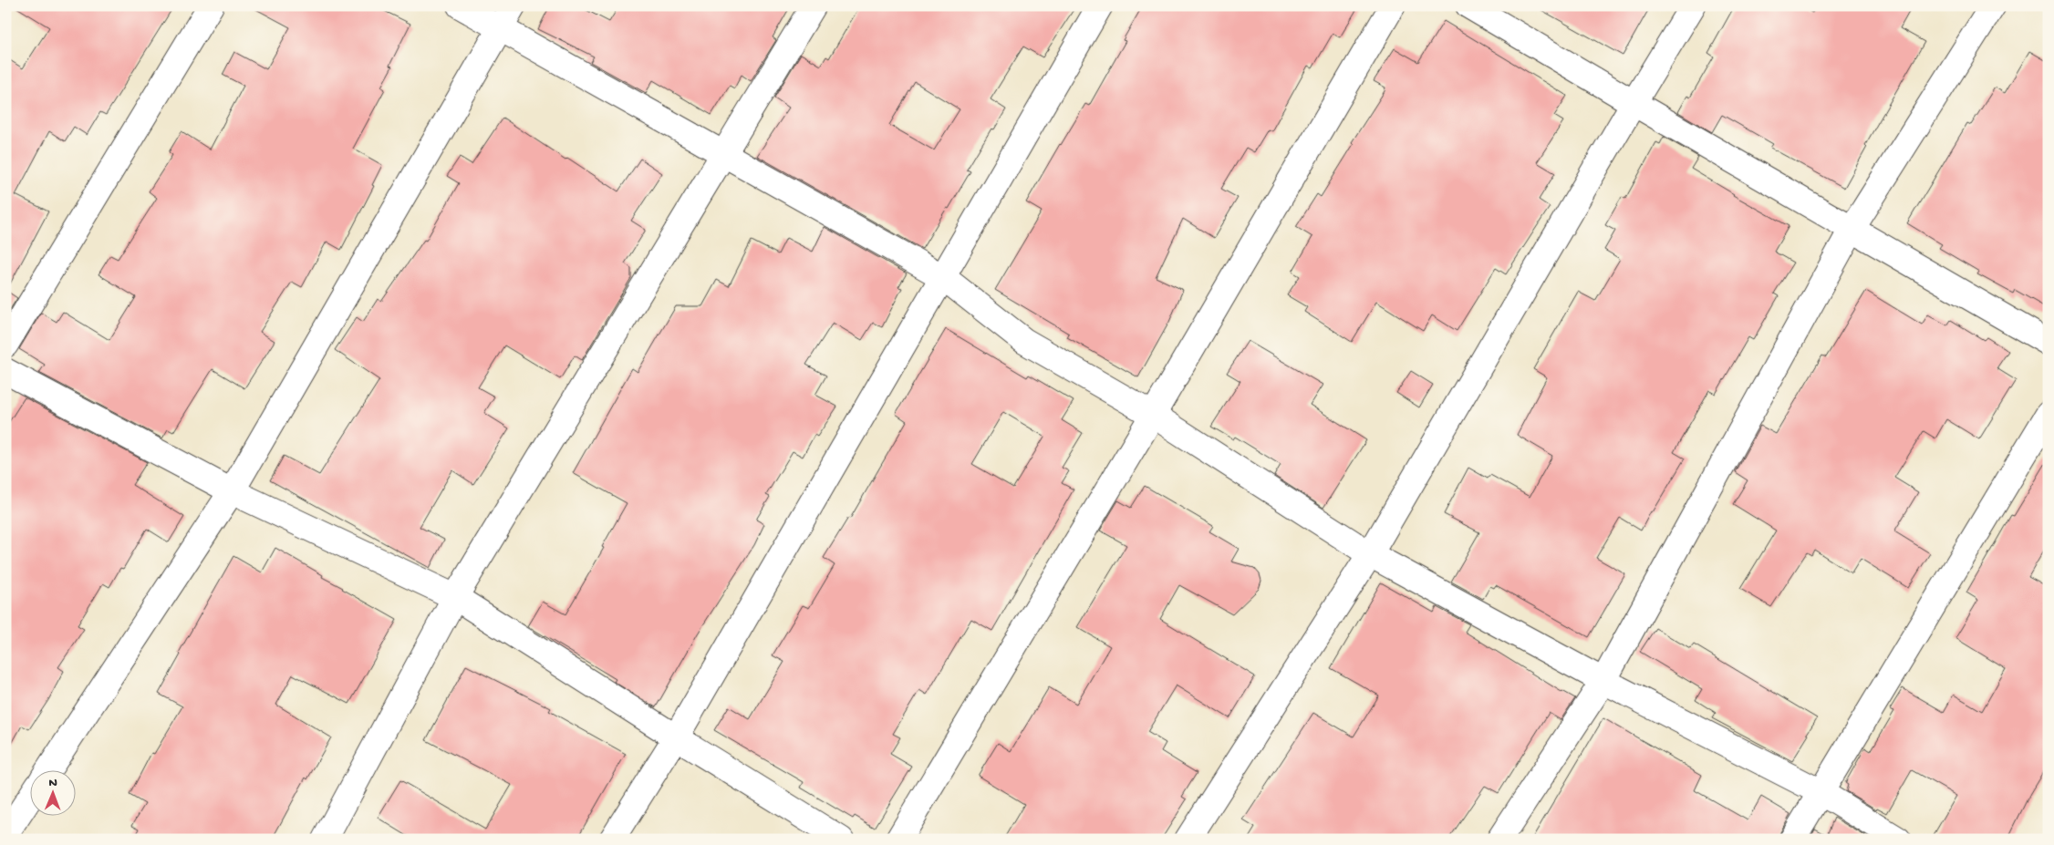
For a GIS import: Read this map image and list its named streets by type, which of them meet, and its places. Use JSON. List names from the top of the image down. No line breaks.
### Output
{"north":"top"}
